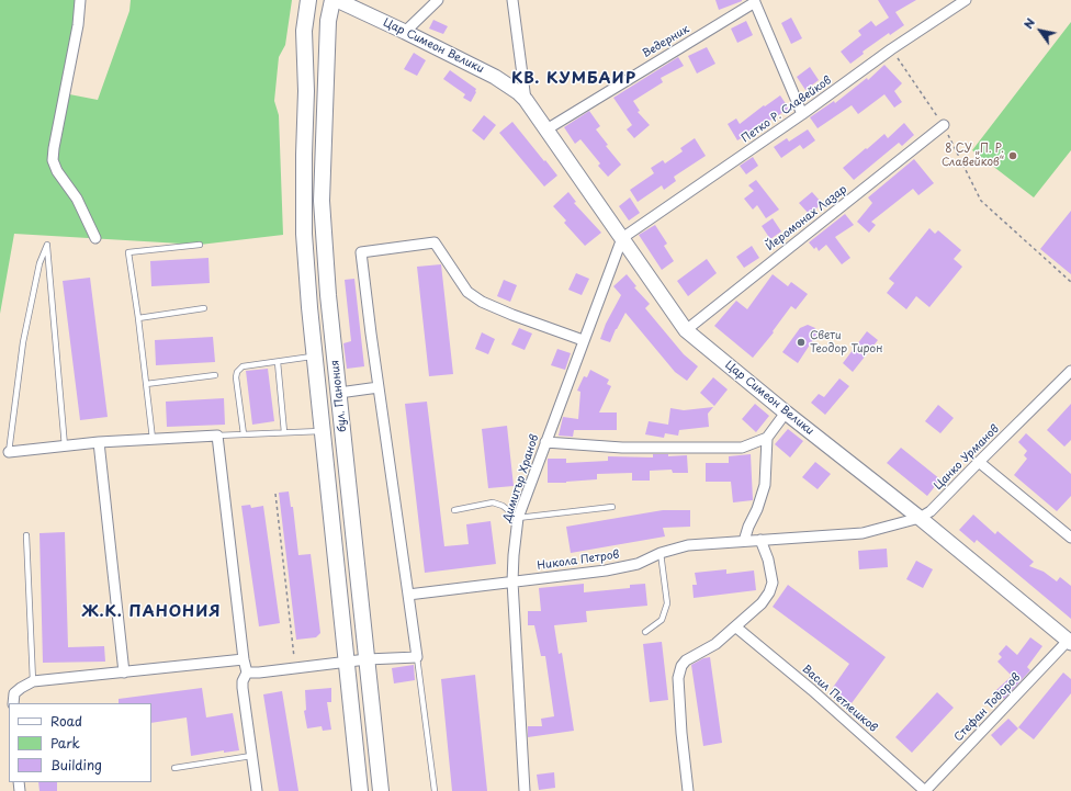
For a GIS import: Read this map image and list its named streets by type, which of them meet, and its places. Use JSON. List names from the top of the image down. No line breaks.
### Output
{"streets":{"main road":["Цар Симеон Велики","бул. Панония"],"street":["Ведерник","Петко Р. Славейков","Йеромонах Лазар","Цанко Урманов","Димитър Хранов","Никола Петров","Васил Петлешков","Стефан Тодоров"]},"crossings":[["Ведерник","Цар Симеон Велики"],["Цар Симеон Велики","Петко Р. Славейков"],["Цар Симеон Велики","Йеромонах Лазар"],["Цар Симеон Велики","Цанко Урманов"],["Цар Симеон Велики","Димитър Хранов"],["Цар Симеон Велики","Стефан Тодоров"],["Петко Р. Славейков","Димитър Хранов"],["Цанко Урманов","Никола Петров"],["Димитър Хранов","Никола Петров"],["Васил Петлешков","Стефан Тодоров"]],"districts":["КВ. КУМБАИР","Ж.К. ПАНОНИЯ"],"places":["8 СУ „П. Р. Славейков“","Свети Теодор Тирон"],"legend":["Road","Park","Building"],"north":"top left"}
